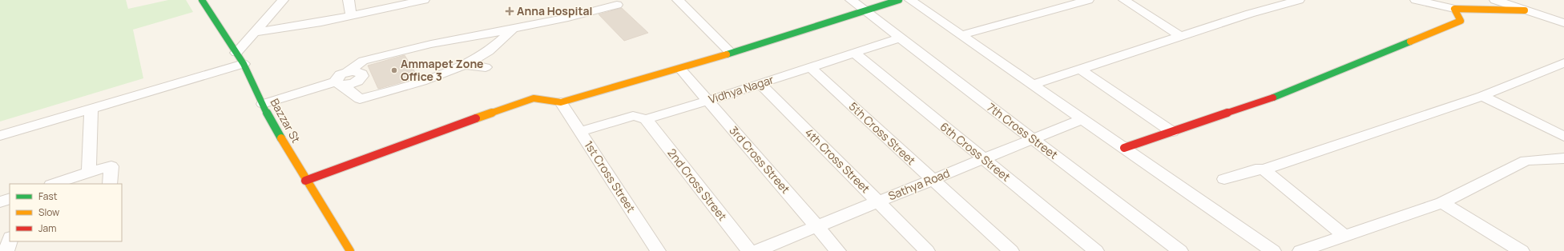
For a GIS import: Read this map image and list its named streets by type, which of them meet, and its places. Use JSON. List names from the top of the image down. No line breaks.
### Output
{"streets":{"street":["Vidhya Nagar","Bazzar St","7th Cross Street","5th Cross Street","6th Cross Street","3rd Cross Street","4th Cross Street","1st Cross Street","2nd Cross Street","Sathya Road"]},"crossings":[["Vidhya Nagar","7th Cross Street"],["Vidhya Nagar","5th Cross Street"],["Vidhya Nagar","6th Cross Street"],["Vidhya Nagar","3rd Cross Street"],["Vidhya Nagar","4th Cross Street"],["Vidhya Nagar","1st Cross Street"],["Vidhya Nagar","2nd Cross Street"],["7th Cross Street","Sathya Road"],["5th Cross Street","Sathya Road"],["6th Cross Street","Sathya Road"],["3rd Cross Street","Sathya Road"],["4th Cross Street","Sathya Road"]],"places":{"health":["Anna Hospital"],"other":["Ammapet Zone Office 3"]},"legend":["Fast","Slow","Jam"]}
